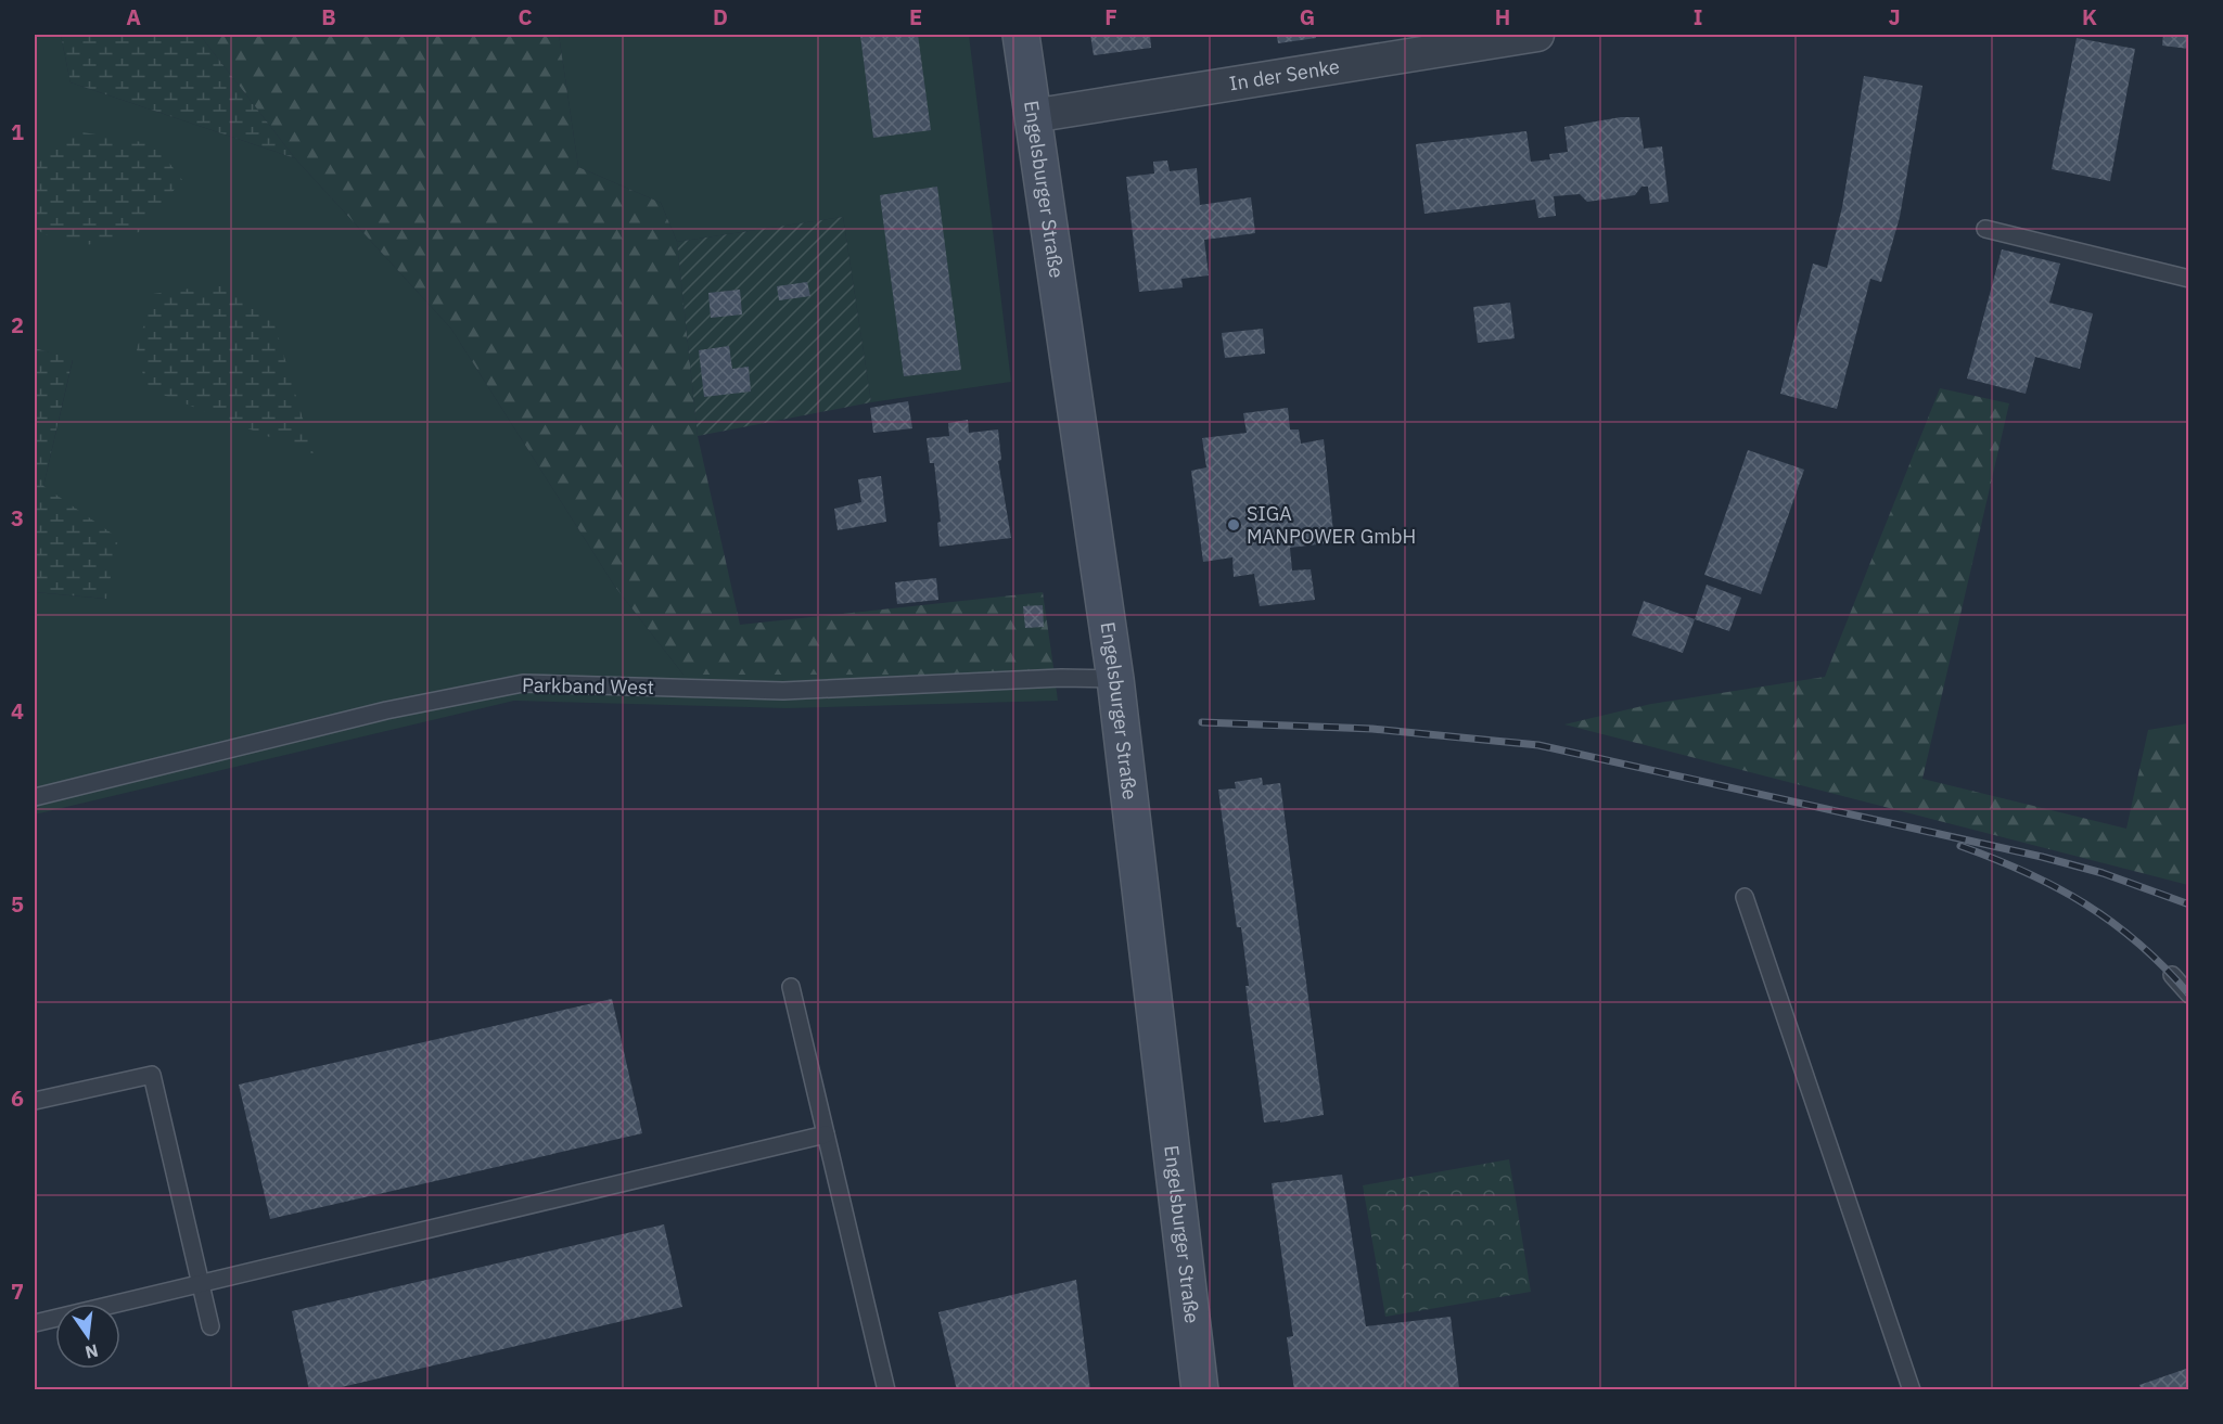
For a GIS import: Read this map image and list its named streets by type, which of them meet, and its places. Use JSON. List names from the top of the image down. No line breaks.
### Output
{"streets":{"street":["In der Senke","Engelsburger Straße"],"lane":["Parkband West"]},"crossings":[["In der Senke","Engelsburger Straße"],["Engelsburger Straße","Parkband West"]],"places":["SIGA MANPOWER GmbH"],"north":"bottom","grid":{"columns":["A","B","C","D","E","F","G","H","I","J","K"],"rows":["1","2","3","4","5","6","7"]}}
